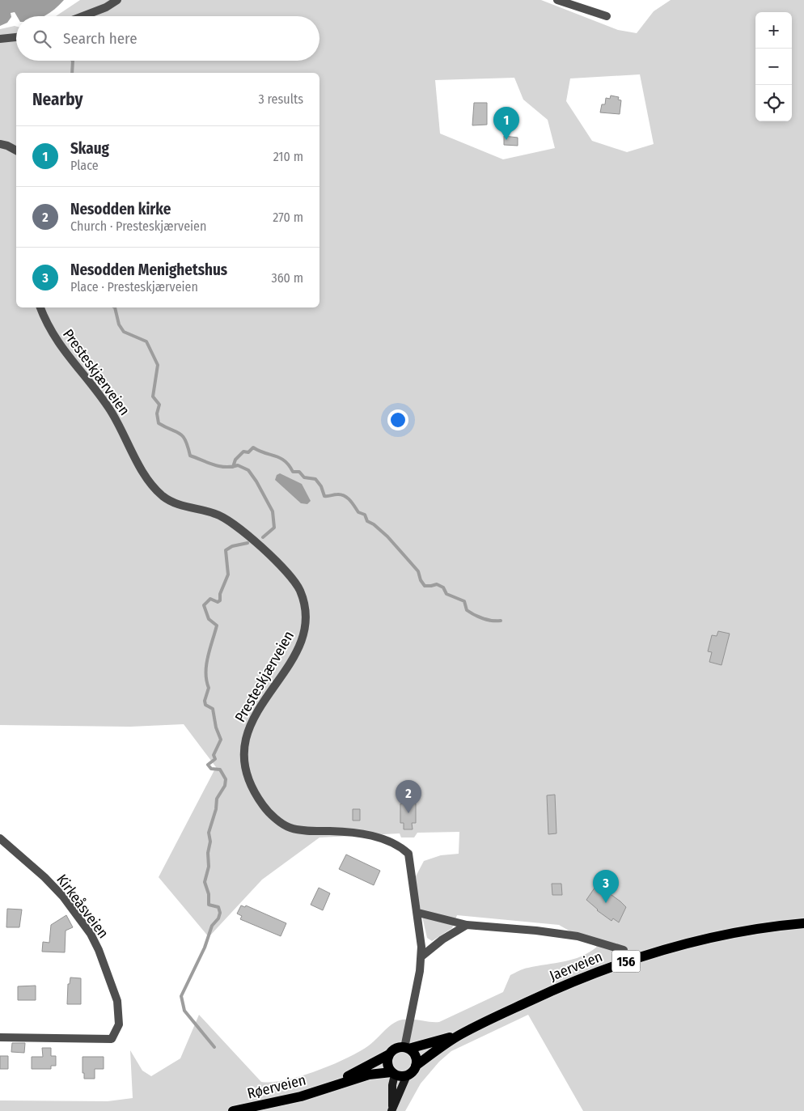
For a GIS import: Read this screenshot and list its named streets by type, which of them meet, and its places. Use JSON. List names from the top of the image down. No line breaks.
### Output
{"streets":{"main road":["156","Jaerveien","Røerveien"],"street":["Presteskjærveien","Kirkeåsveien"]},"crossings":[["Presteskjærveien","156"],["Presteskjærveien","Jaerveien"],["Presteskjærveien","Røerveien"],["156","Jaerveien"],["156","Røerveien"],["Jaerveien","Røerveien"]],"page":{"map_buttons":["+","−"],"search":"Search here","heading":["Nearby","3 results"],"pins":["1","2","3"],"list":[{"mark":"1","name":"Skaug","note":"Place","value":"210 m"},{"mark":"2","name":"Nesodden kirke","note":"Church · Presteskjærveien","value":"270 m"},{"mark":"3","name":"Nesodden Menighetshus","note":"Place · Presteskjærveien","value":"360 m"}]}}
